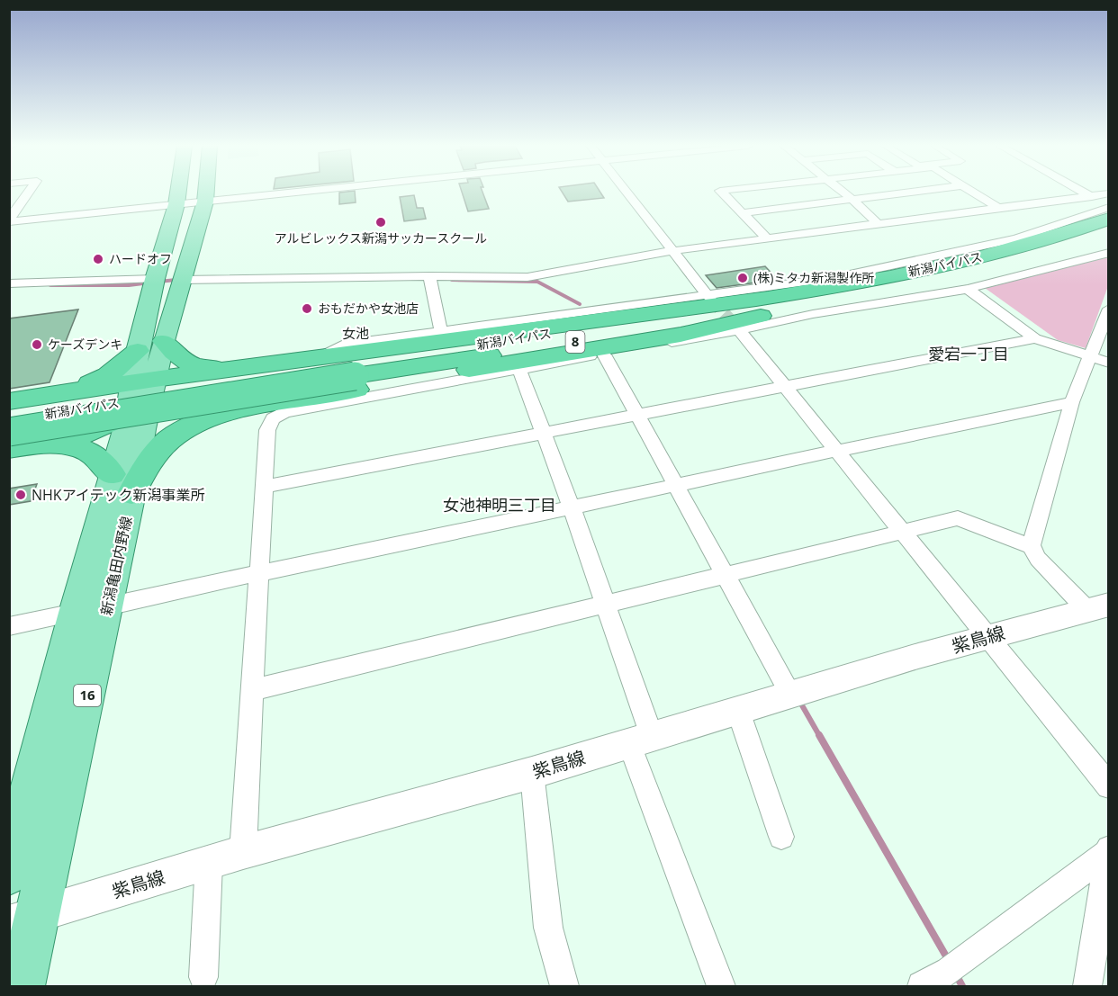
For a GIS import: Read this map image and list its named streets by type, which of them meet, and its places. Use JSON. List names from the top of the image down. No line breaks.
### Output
{"streets":{"highway":["新潟バイパス","8"],"main road":["新潟亀田内野線","16"],"street":["紫鳥線"]},"crossings":[["新潟亀田内野線","紫鳥線"]],"districts":["女池","愛宕一丁目","女池神明三丁目"],"places":["アルビレックス新潟サッカースクール","ハードオフ","(株)ミタカ新潟製作所","おもだかや女池店","ケーズデンキ","NHKアイテック新潟事業所"]}
